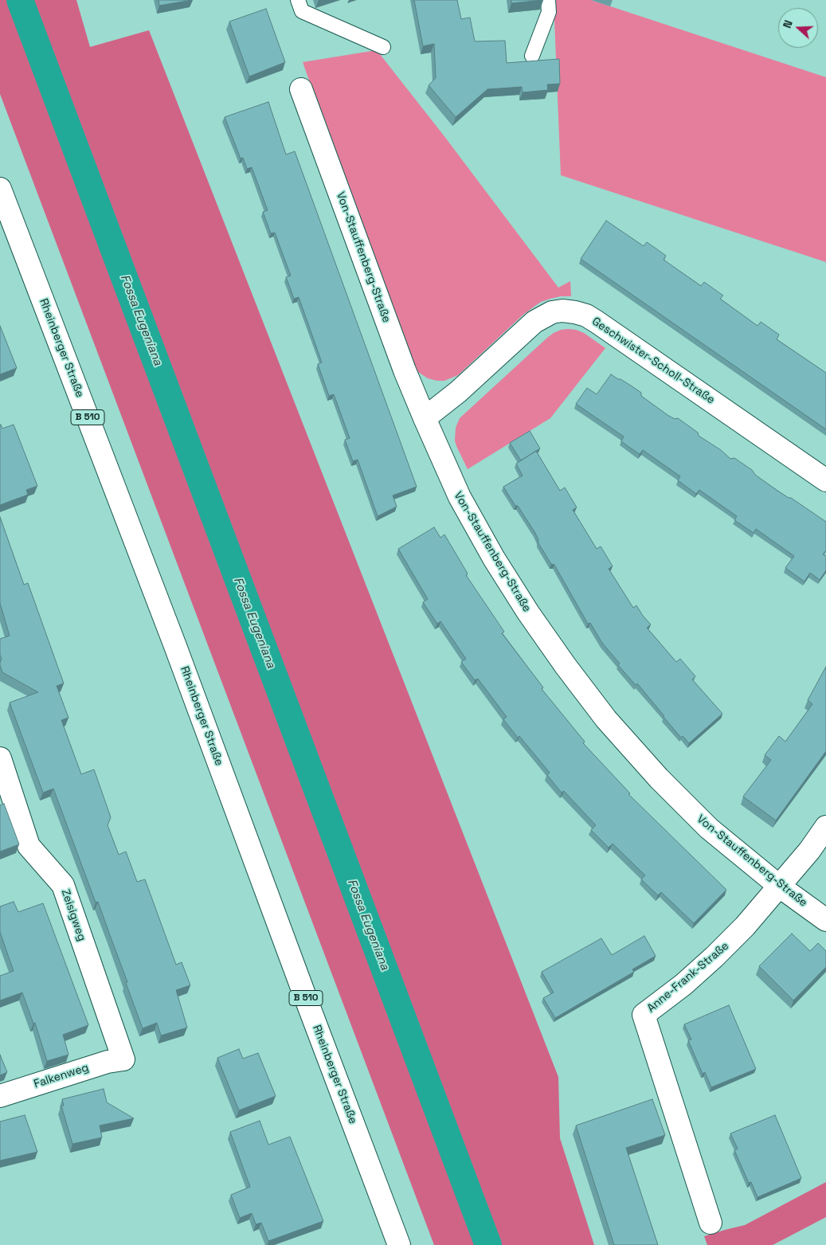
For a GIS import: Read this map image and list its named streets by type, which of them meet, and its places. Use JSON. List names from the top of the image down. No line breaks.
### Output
{"streets":{"street":["Von-Stauffenberg-Straße","Rheinberger Straße","Geschwister-Scholl-Straße","B 510","Zeisigweg","Anne-Frank-Straße","Falkenweg"]},"crossings":[["Von-Stauffenberg-Straße","Geschwister-Scholl-Straße"],["Von-Stauffenberg-Straße","Anne-Frank-Straße"],["Zeisigweg","Falkenweg"]],"water":["Fossa Eugeniana"],"north":"left"}
